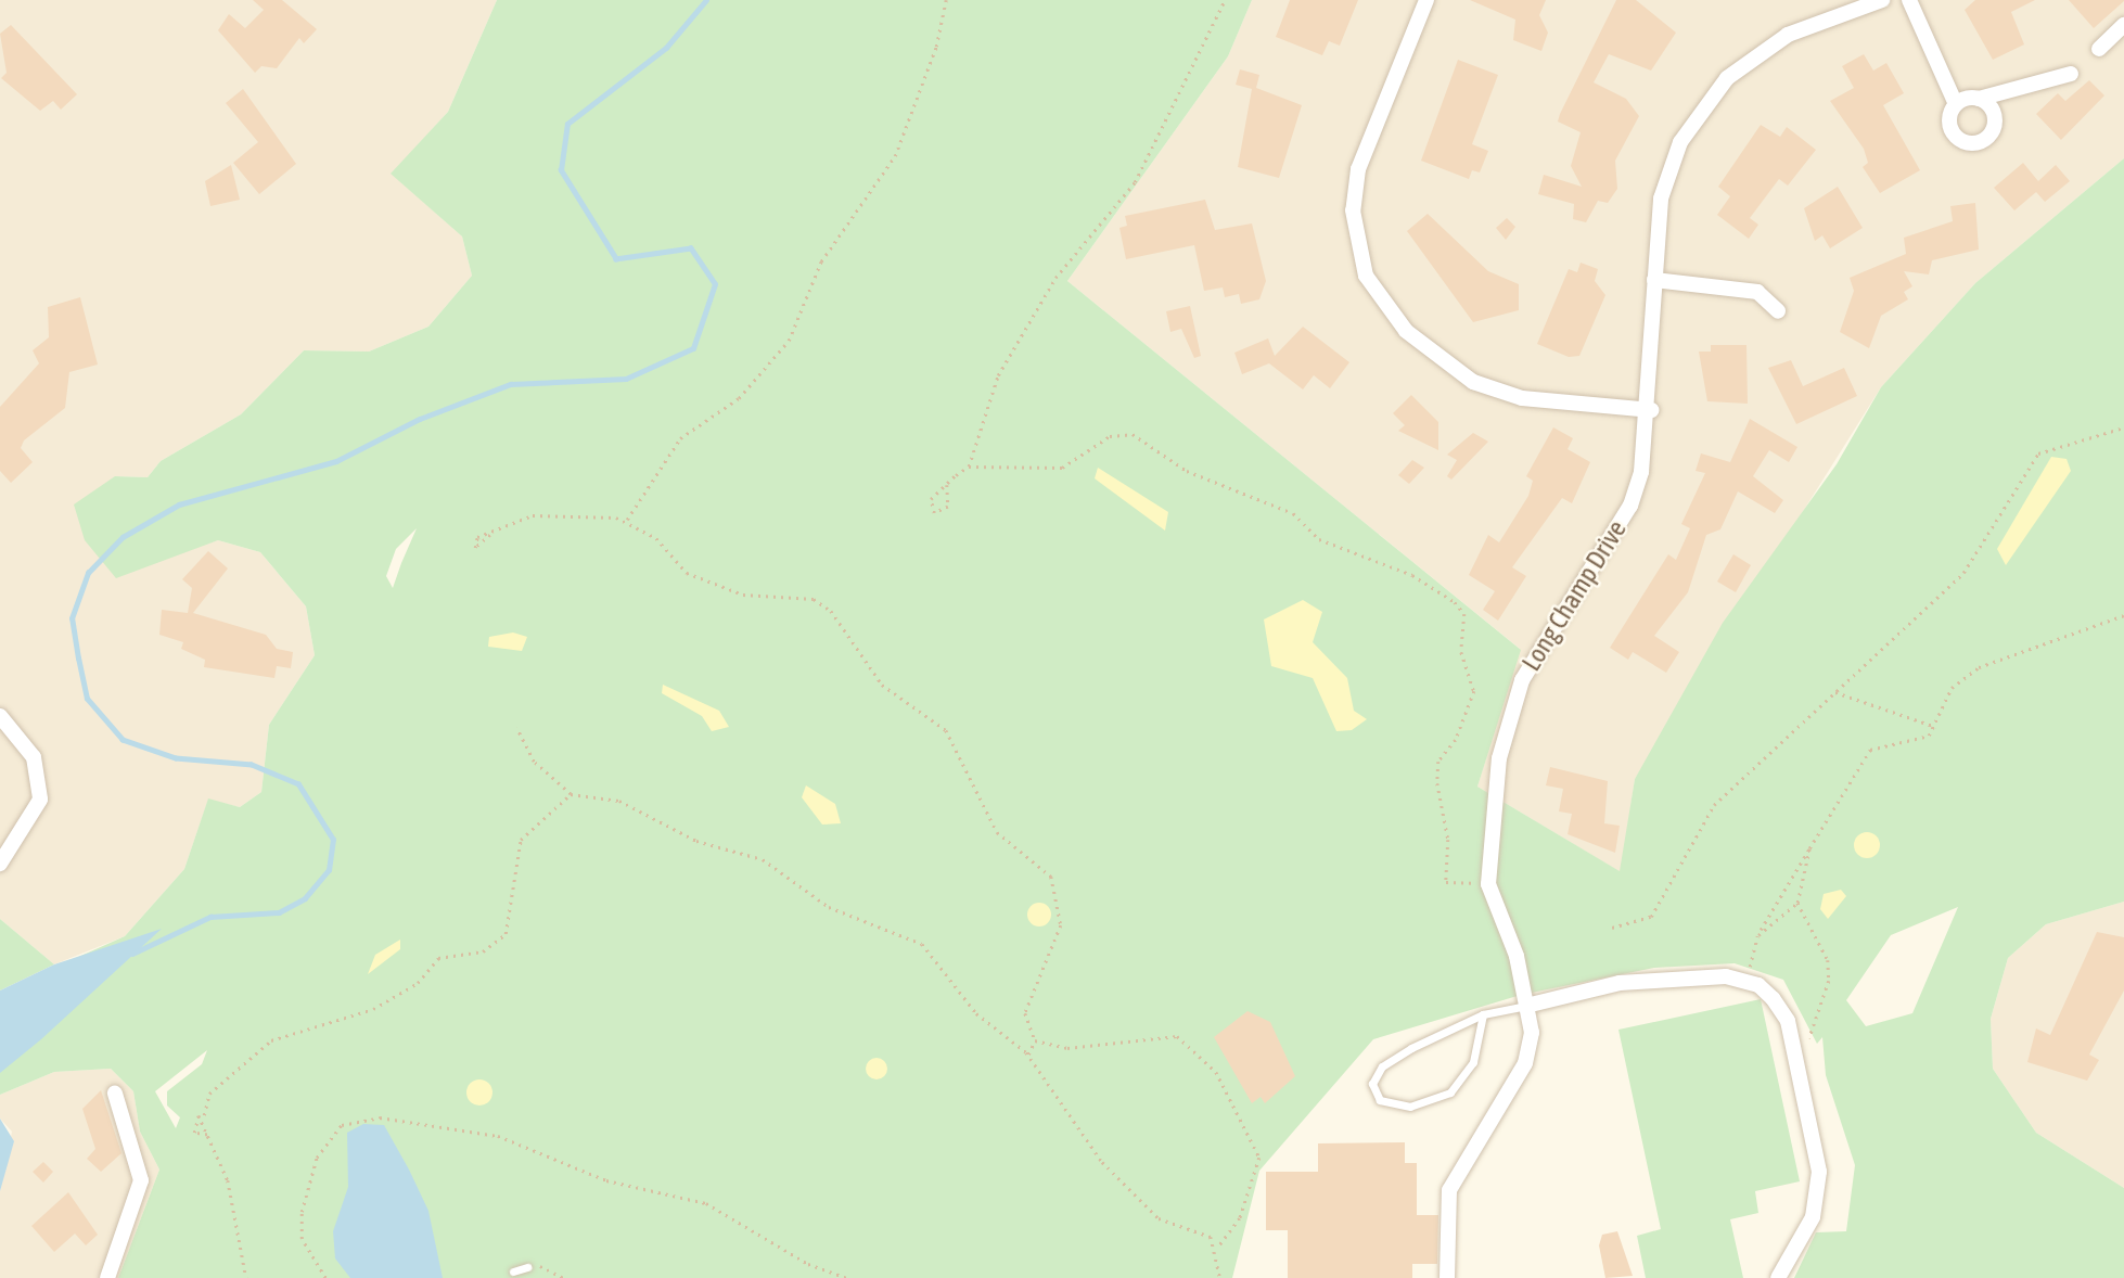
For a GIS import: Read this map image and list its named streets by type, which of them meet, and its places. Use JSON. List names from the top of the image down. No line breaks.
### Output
{"streets":{"street":["Long Champ Drive"]}}
